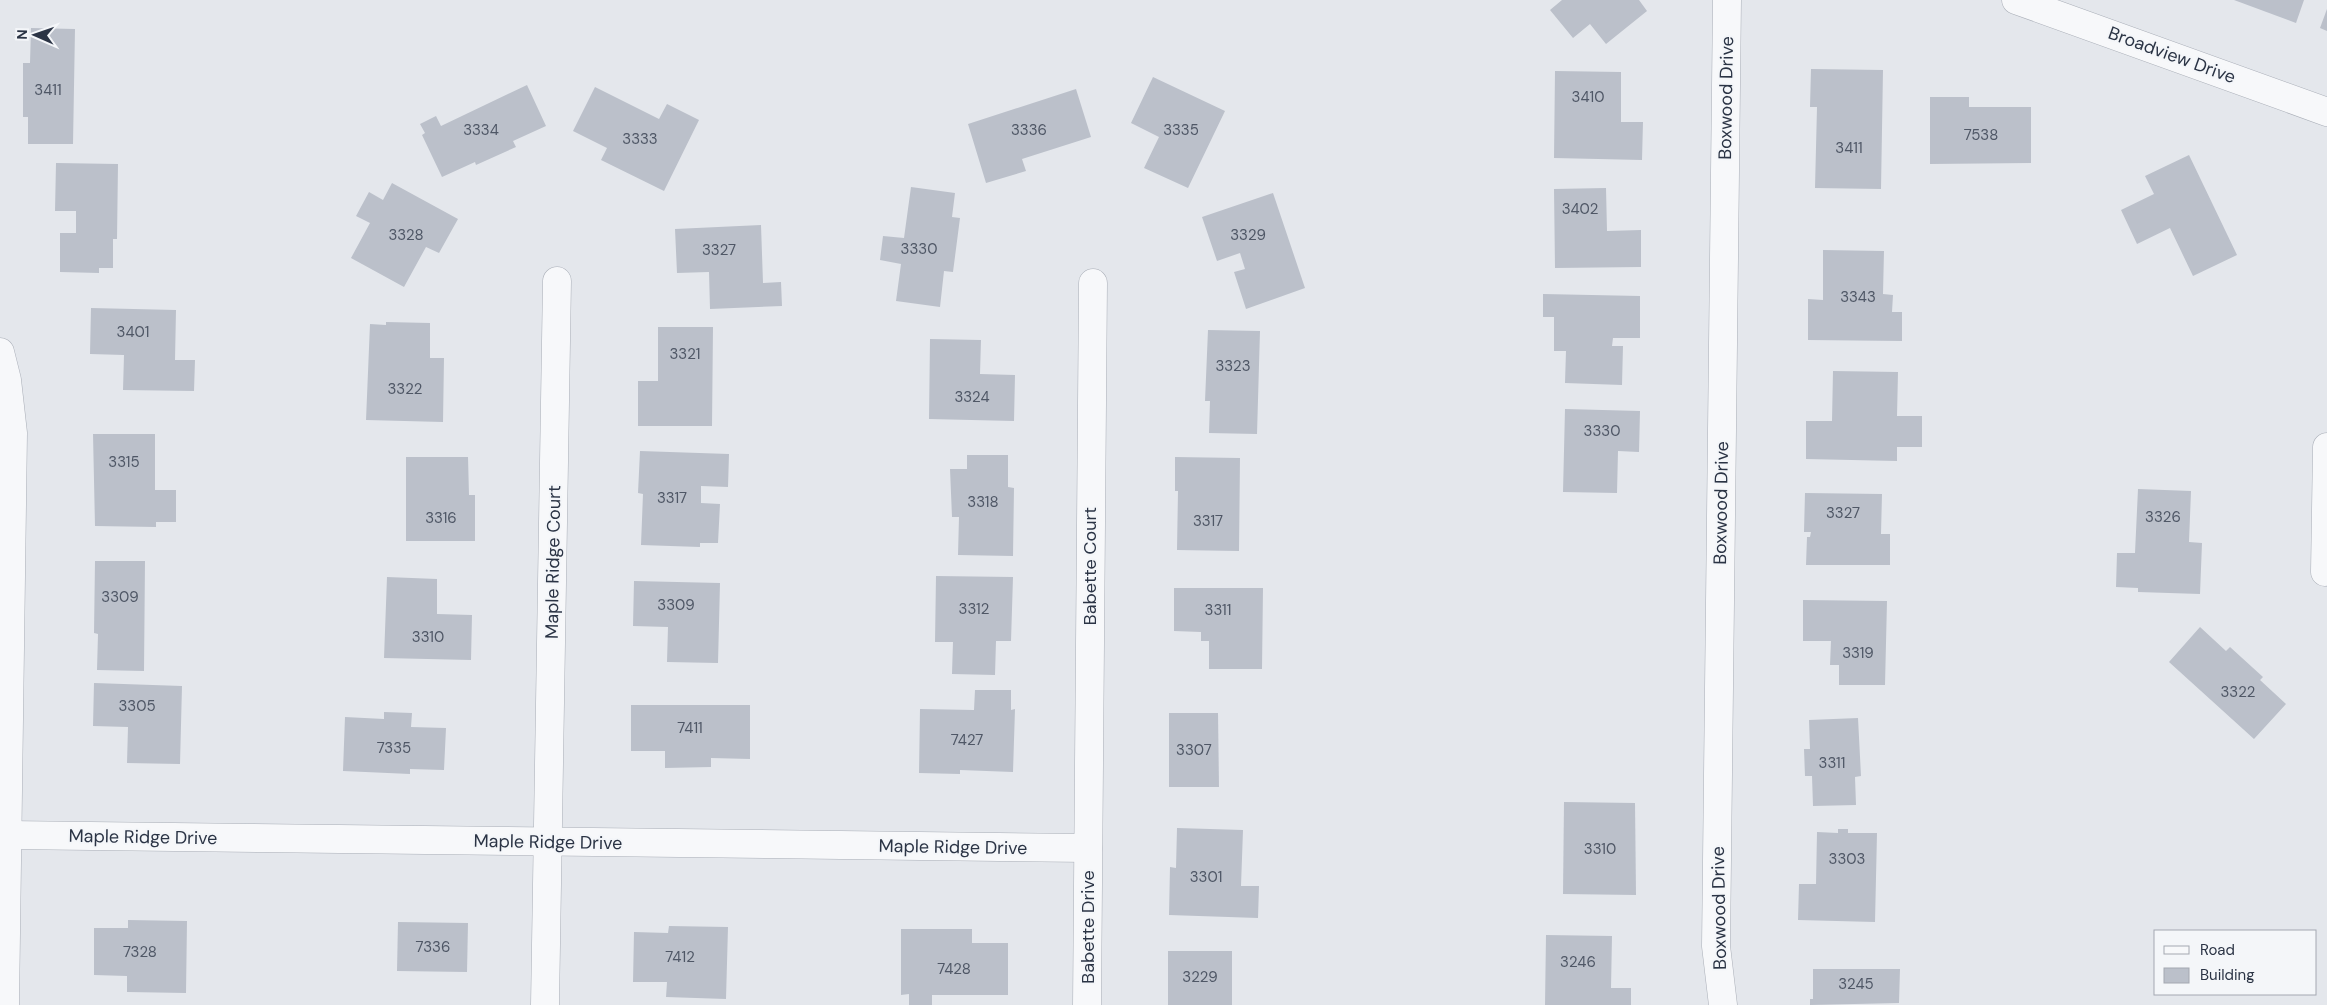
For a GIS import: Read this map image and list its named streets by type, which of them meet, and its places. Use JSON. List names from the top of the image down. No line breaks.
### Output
{"streets":{"street":["Broadview Drive","Boxwood Drive","Maple Ridge Court","Babette Court","Maple Ridge Drive","Babette Drive"]},"crossings":[["Maple Ridge Court","Maple Ridge Drive"],["Babette Court","Maple Ridge Drive"],["Babette Court","Babette Drive"],["Maple Ridge Drive","Babette Drive"]],"house_numbers":["3411","3410","3334","3336","3335","7538","3333","3411","3402","3328","3329","3330","3327","3343","3401","3321","3323","3322","3324","3330","3315","3317","3318","3327","3326","3316","3317","3309","3309","3312","3311","3310","3319","3322","3305","7411","7427","7335","3307","3311","3310","3303","3301","7336","7328","7412","3246","7428","3229","3245"],"legend":["Road","Building"],"north":"left"}
